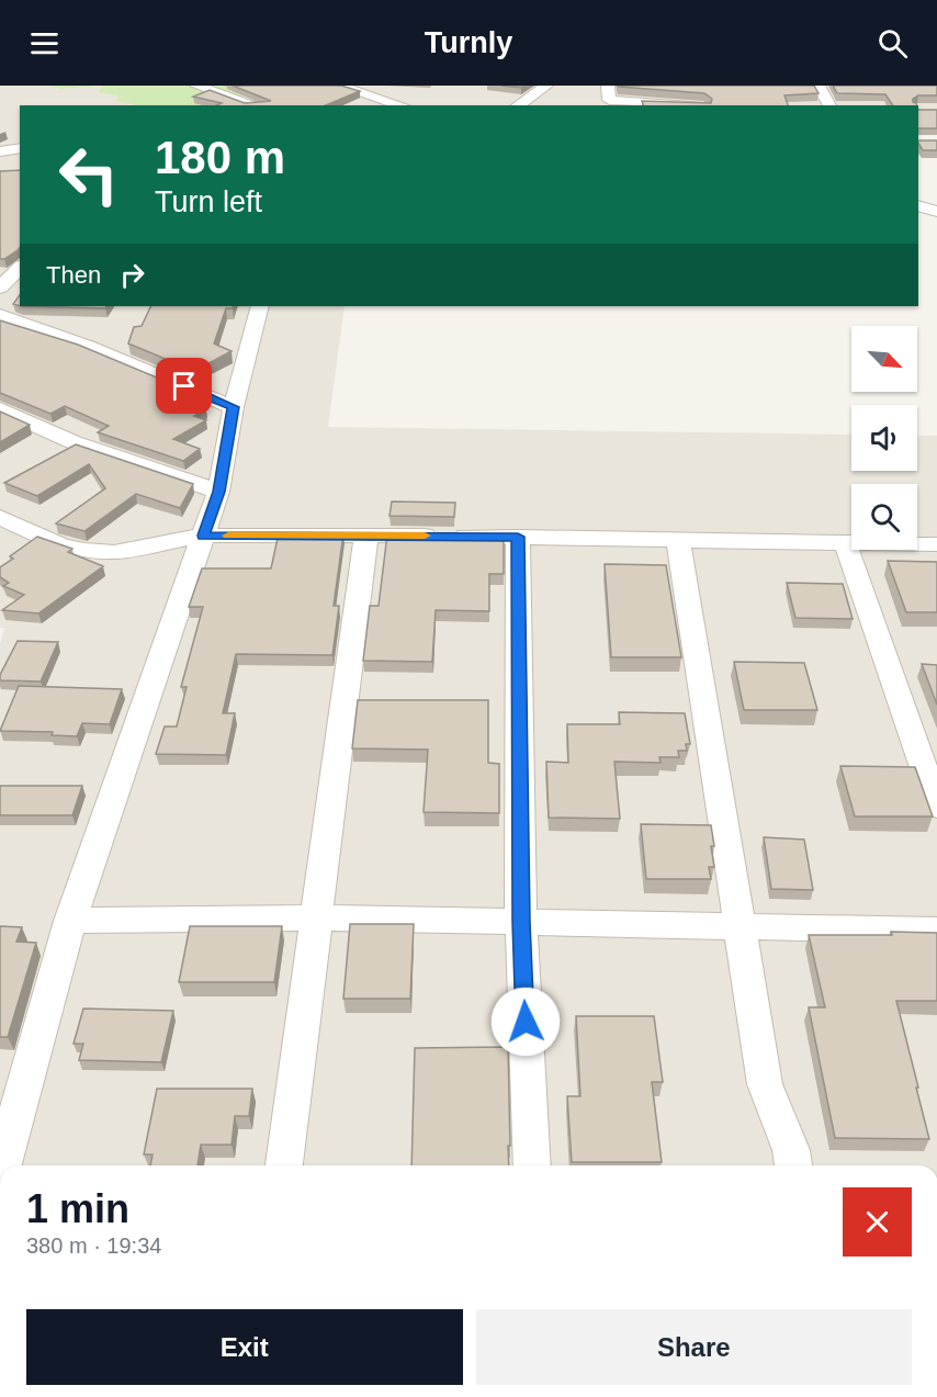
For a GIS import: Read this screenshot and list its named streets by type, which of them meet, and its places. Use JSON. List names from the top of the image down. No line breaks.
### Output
{"north":"bottom right","page":{"header":"Turnly","turn":["180 m","Turn left"],"then":"Then","heading":["1 min","380 m · 19:34"],"buttons":["Exit","Share"]}}
